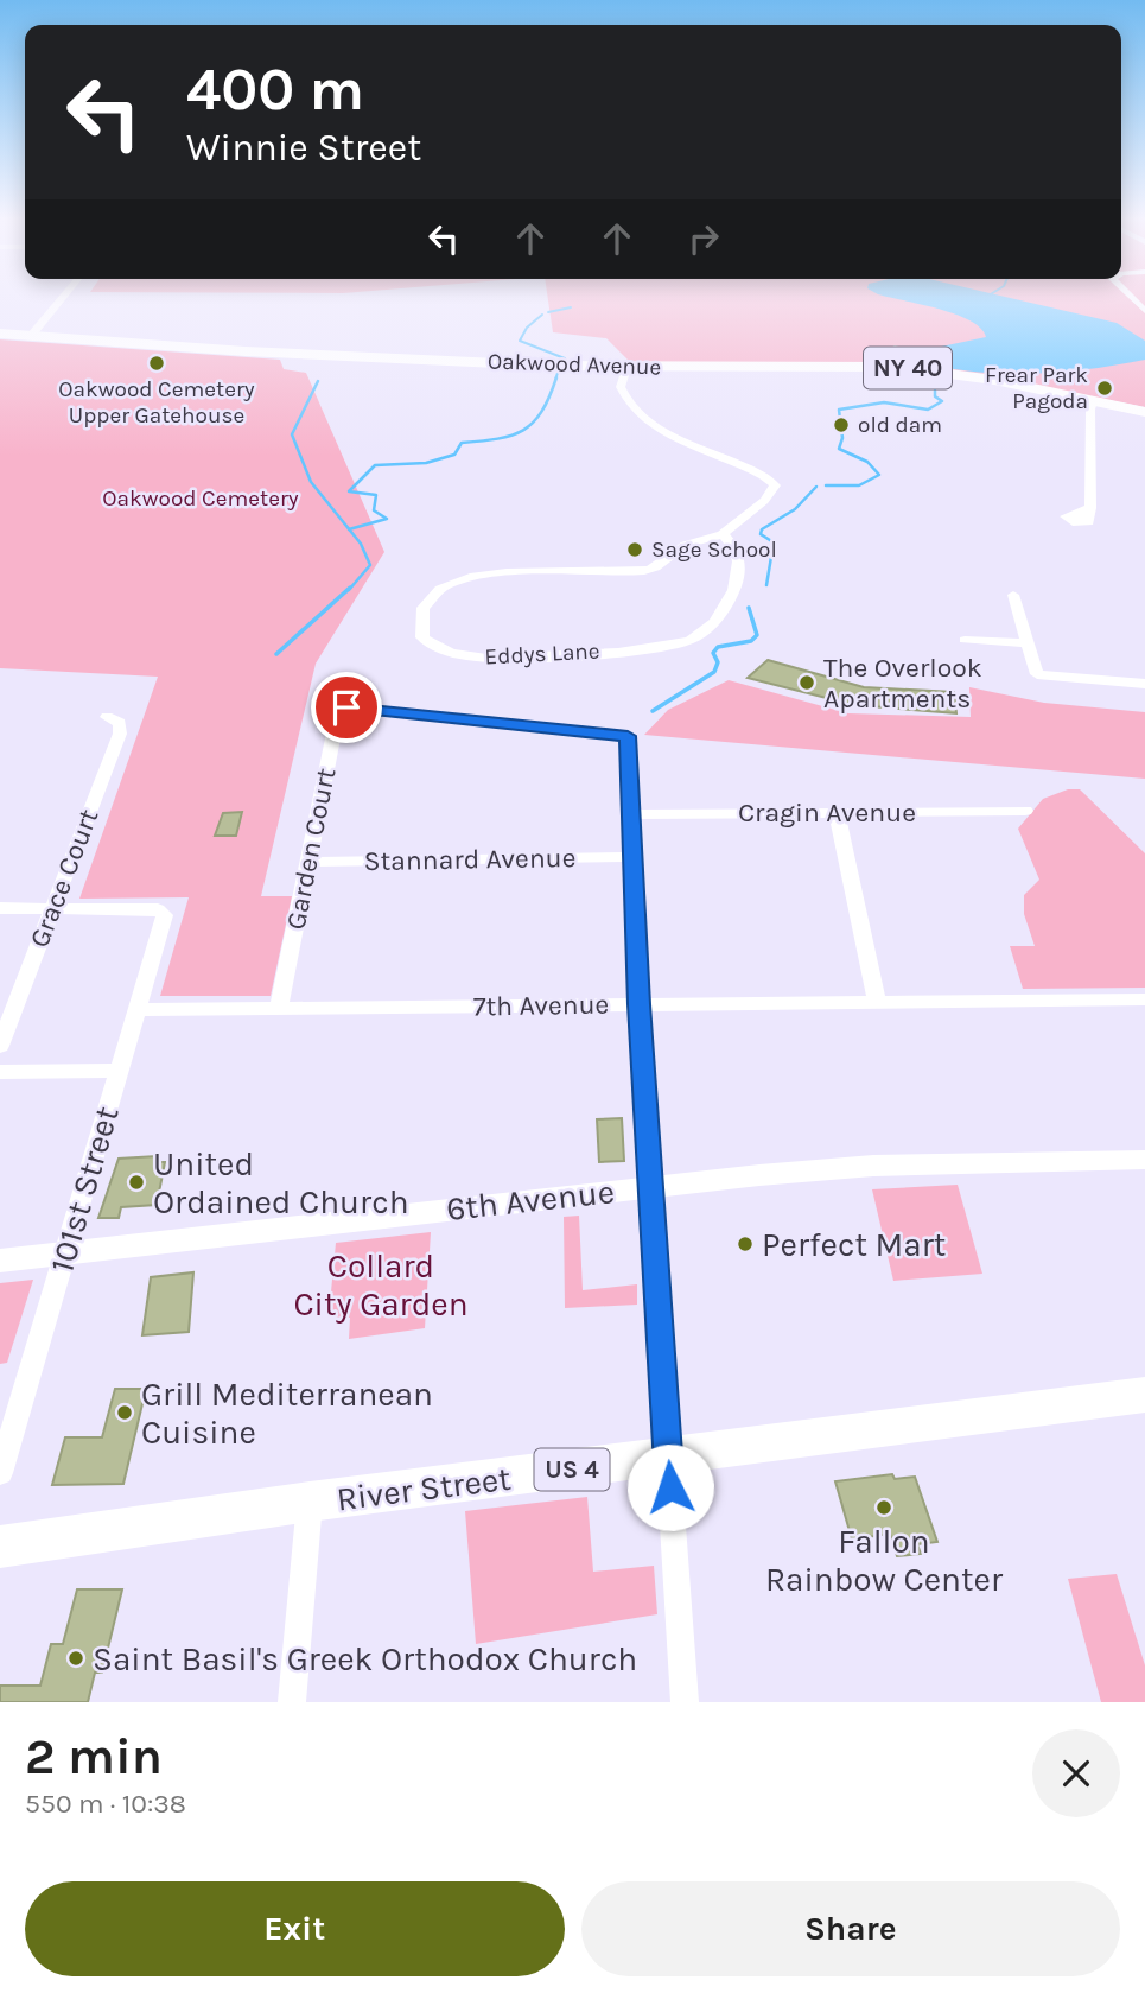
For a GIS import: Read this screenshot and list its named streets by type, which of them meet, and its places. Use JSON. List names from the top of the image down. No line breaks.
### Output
{"streets":{"main road":["Oakwood Avenue","NY 40","US 4","River Street"],"street":["Eddys Lane","Cragin Avenue","Garden Court","Stannard Avenue","Grace Court","7th Avenue","101st Street","6th Avenue"]},"crossings":[["Oakwood Avenue","Eddys Lane"],["Garden Court","Stannard Avenue"],["Garden Court","7th Avenue"],["Grace Court","101st Street"],["7th Avenue","101st Street"],["101st Street","6th Avenue"]],"parks":["Oakwood Cemetery","Collard City Garden"],"places":["Oakwood Cemetery Upper Gatehouse","Frear Park Pagoda","old dam","Sage School","The Overlook Apartments","United Ordained Church","Perfect Mart","Grill Mediterranean Cuisine","Fallon Rainbow Center","Saint Basil's Greek Orthodox Church"],"page":{"turn":["400 m","Winnie Street"],"heading":["2 min","550 m · 10:38"],"buttons":["Exit","Share"]}}
